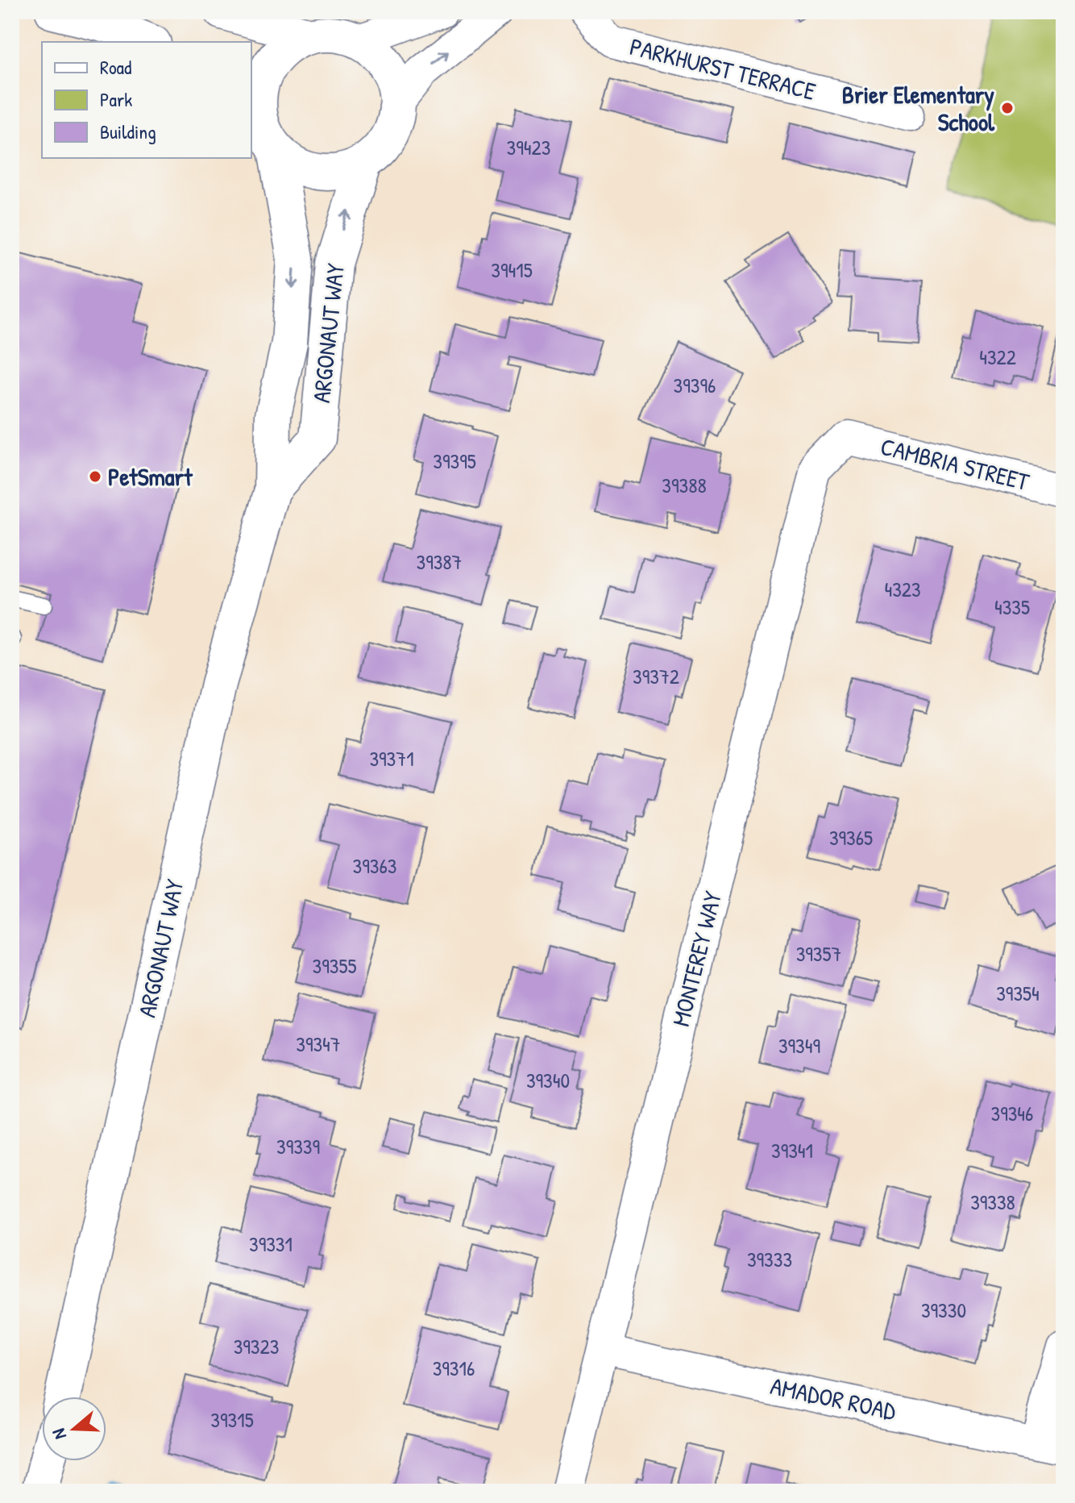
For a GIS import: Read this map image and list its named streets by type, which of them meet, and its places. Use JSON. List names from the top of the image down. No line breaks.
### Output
{"streets":{"street":["PARKHURST TERRACE","ARGONAUT WAY","CAMBRIA STREET","MONTEREY WAY","AMADOR ROAD"]},"crossings":[["CAMBRIA STREET","MONTEREY WAY"],["MONTEREY WAY","AMADOR ROAD"]],"places":["Brier Elementary School","PetSmart"],"house_numbers":["39423","39415","4322","39396","39395","39388","39387","4323","4335","39372","39371","39365","39363","39357","39355","39354","39347","39349","39340","39346","39339","39341","39338","39331","39333","39330","39323","39316","39315"],"legend":["Road","Park","Building"],"north":"left"}
